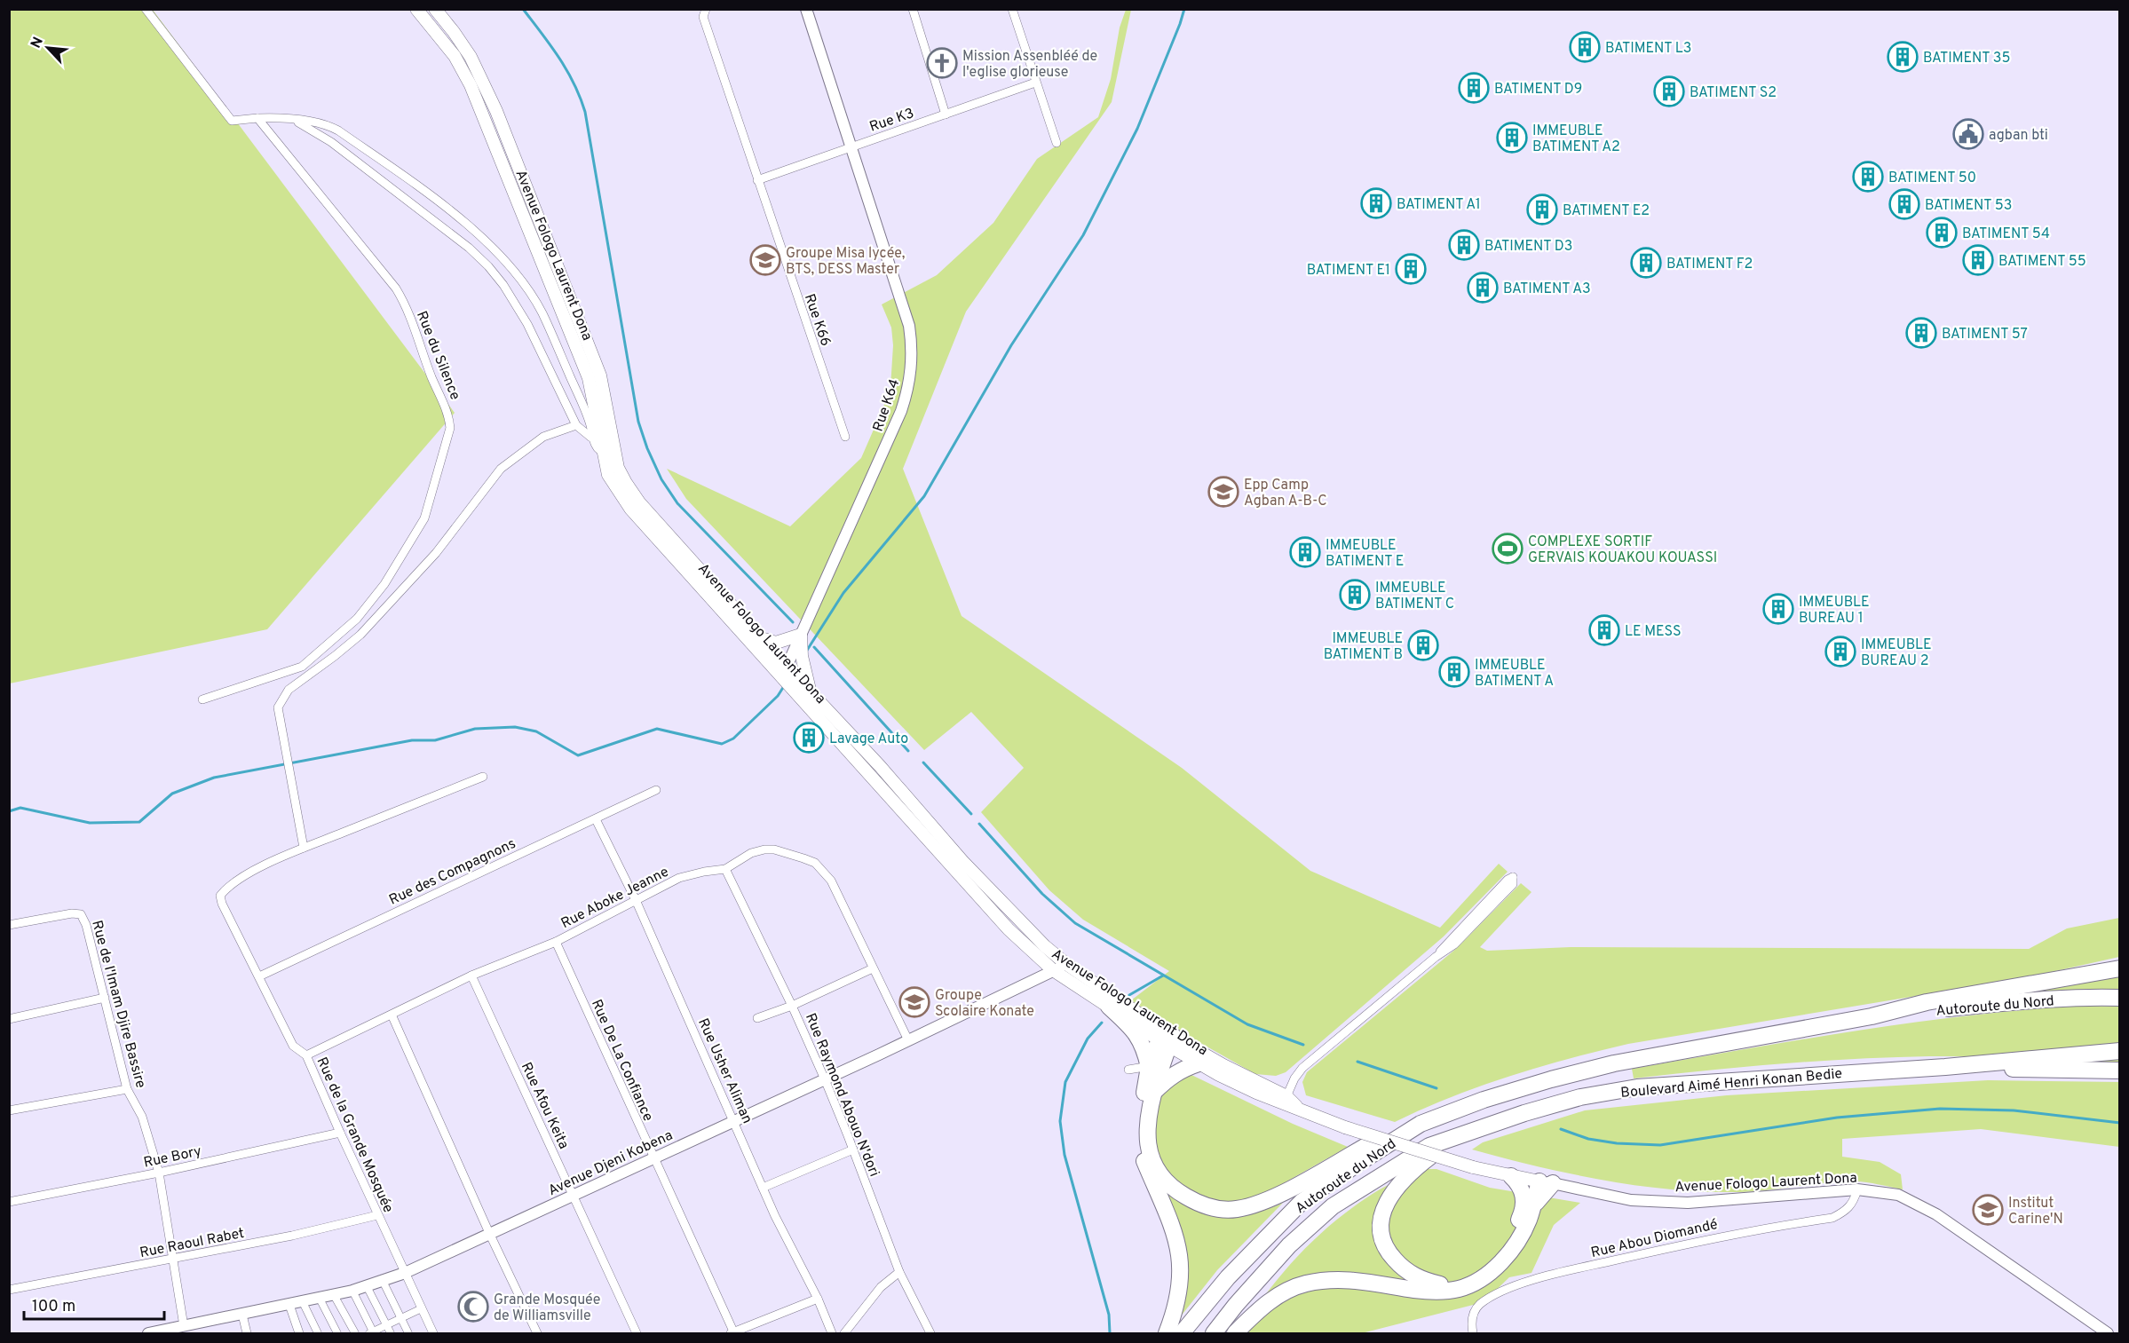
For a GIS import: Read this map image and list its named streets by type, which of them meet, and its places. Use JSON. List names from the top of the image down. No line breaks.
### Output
{"streets":{"highway":["Autoroute du Nord","Boulevard Aimé Henri Konan Bedie"],"main road":["Avenue Fologo Laurent Dona"],"street":["Rue K3","Rue K66","Rue du Silence","Rue K64","Rue des Compagnons","Rue Aboke Jeanne","Rue de l'Imam Djire Bassire","Rue De La Confiance","Rue Usher Aliman","Rue Raymond Abouo N'dori","Rue Afou Keita","Rue de la Grande Mosquée","Rue Bory","Avenue Djeni Kobena","Rue Abou Diomandé","Rue Raoul Rabet"]},"crossings":[["Rue K3","Rue K66"],["Rue K3","Rue K64"],["Avenue Fologo Laurent Dona","Rue K64"],["Avenue Fologo Laurent Dona","Avenue Djeni Kobena"],["Avenue Fologo Laurent Dona","Rue Abou Diomandé"],["Rue des Compagnons","Rue Usher Aliman"],["Rue des Compagnons","Rue de la Grande Mosquée"],["Rue Aboke Jeanne","Rue De La Confiance"],["Rue Aboke Jeanne","Rue Usher Aliman"],["Rue Aboke Jeanne","Rue Raymond Abouo N'dori"],["Rue Aboke Jeanne","Rue Afou Keita"],["Rue Aboke Jeanne","Rue de la Grande Mosquée"],["Rue Aboke Jeanne","Avenue Djeni Kobena"],["Rue de l'Imam Djire Bassire","Rue Bory"],["Rue de l'Imam Djire Bassire","Avenue Djeni Kobena"],["Rue de l'Imam Djire Bassire","Rue Raoul Rabet"],["Autoroute du Nord","Boulevard Aimé Henri Konan Bedie"],["Rue De La Confiance","Avenue Djeni Kobena"],["Rue Usher Aliman","Avenue Djeni Kobena"],["Rue Raymond Abouo N'dori","Avenue Djeni Kobena"],["Rue Afou Keita","Avenue Djeni Kobena"],["Rue de la Grande Mosquée","Rue Bory"],["Rue de la Grande Mosquée","Avenue Djeni Kobena"],["Rue de la Grande Mosquée","Rue Raoul Rabet"]],"places":{"building":["BATIMENT L3","BATIMENT 35","BATIMENT D9","BATIMENT S2","IMMEUBLE BATIMENT A2","BATIMENT 50","BATIMENT A1","BATIMENT 53","BATIMENT E2","BATIMENT 54","BATIMENT D3","BATIMENT 55","BATIMENT F2","BATIMENT E1","BATIMENT A3","BATIMENT 57","IMMEUBLE BATIMENT E","IMMEUBLE BATIMENT C","IMMEUBLE BUREAU 1","LE MESS","IMMEUBLE BATIMENT B","IMMEUBLE BUREAU 2","IMMEUBLE BATIMENT A","Lavage Auto"],"church":["Mission Assenbléé de l'eglise glorieuse"],"public building":["agban bti"],"school or university":["Groupe Misa lycée, BTS, DESS Master","Epp Camp Agban A-B-C","Groupe Scolaire Konate","Institut Carine'N"],"sports":["COMPLEXE SORTIF GERVAIS KOUAKOU KOUASSI"],"mosque":["Grande Mosquée de Williamsville"]},"scale_bar":"100 m","north":"top left"}
